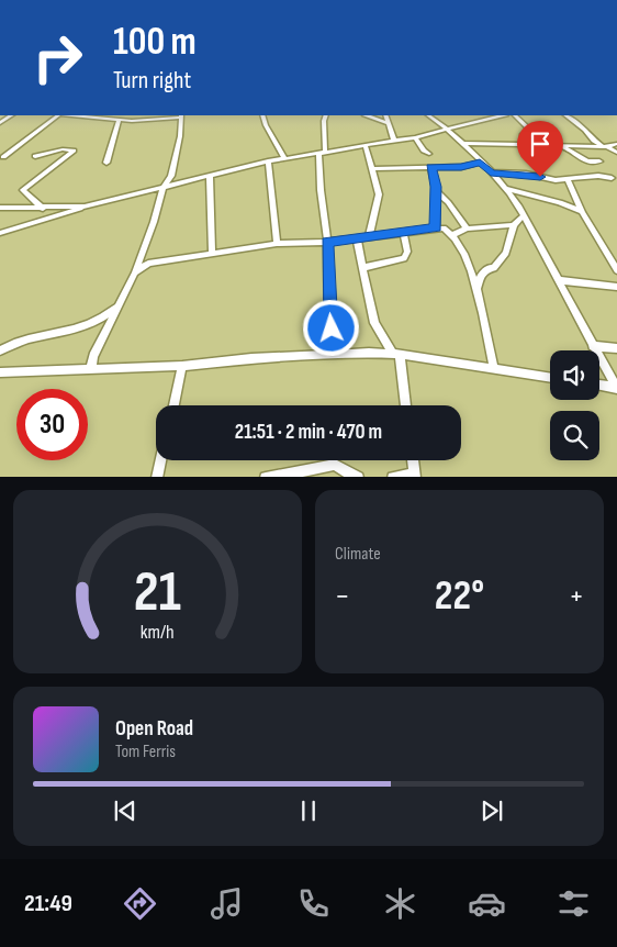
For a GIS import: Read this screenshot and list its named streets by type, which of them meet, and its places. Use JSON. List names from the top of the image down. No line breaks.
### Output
{"page":{"turn":["100 m","Turn right"],"limit":"30","trip":"21:51 · 2 min · 470 m","tile":"Climate","heat":["−","22°","+"],"song":["Open Road","Tom Ferris"],"tabs":"21:49","gauge":["21","km/h"]}}
